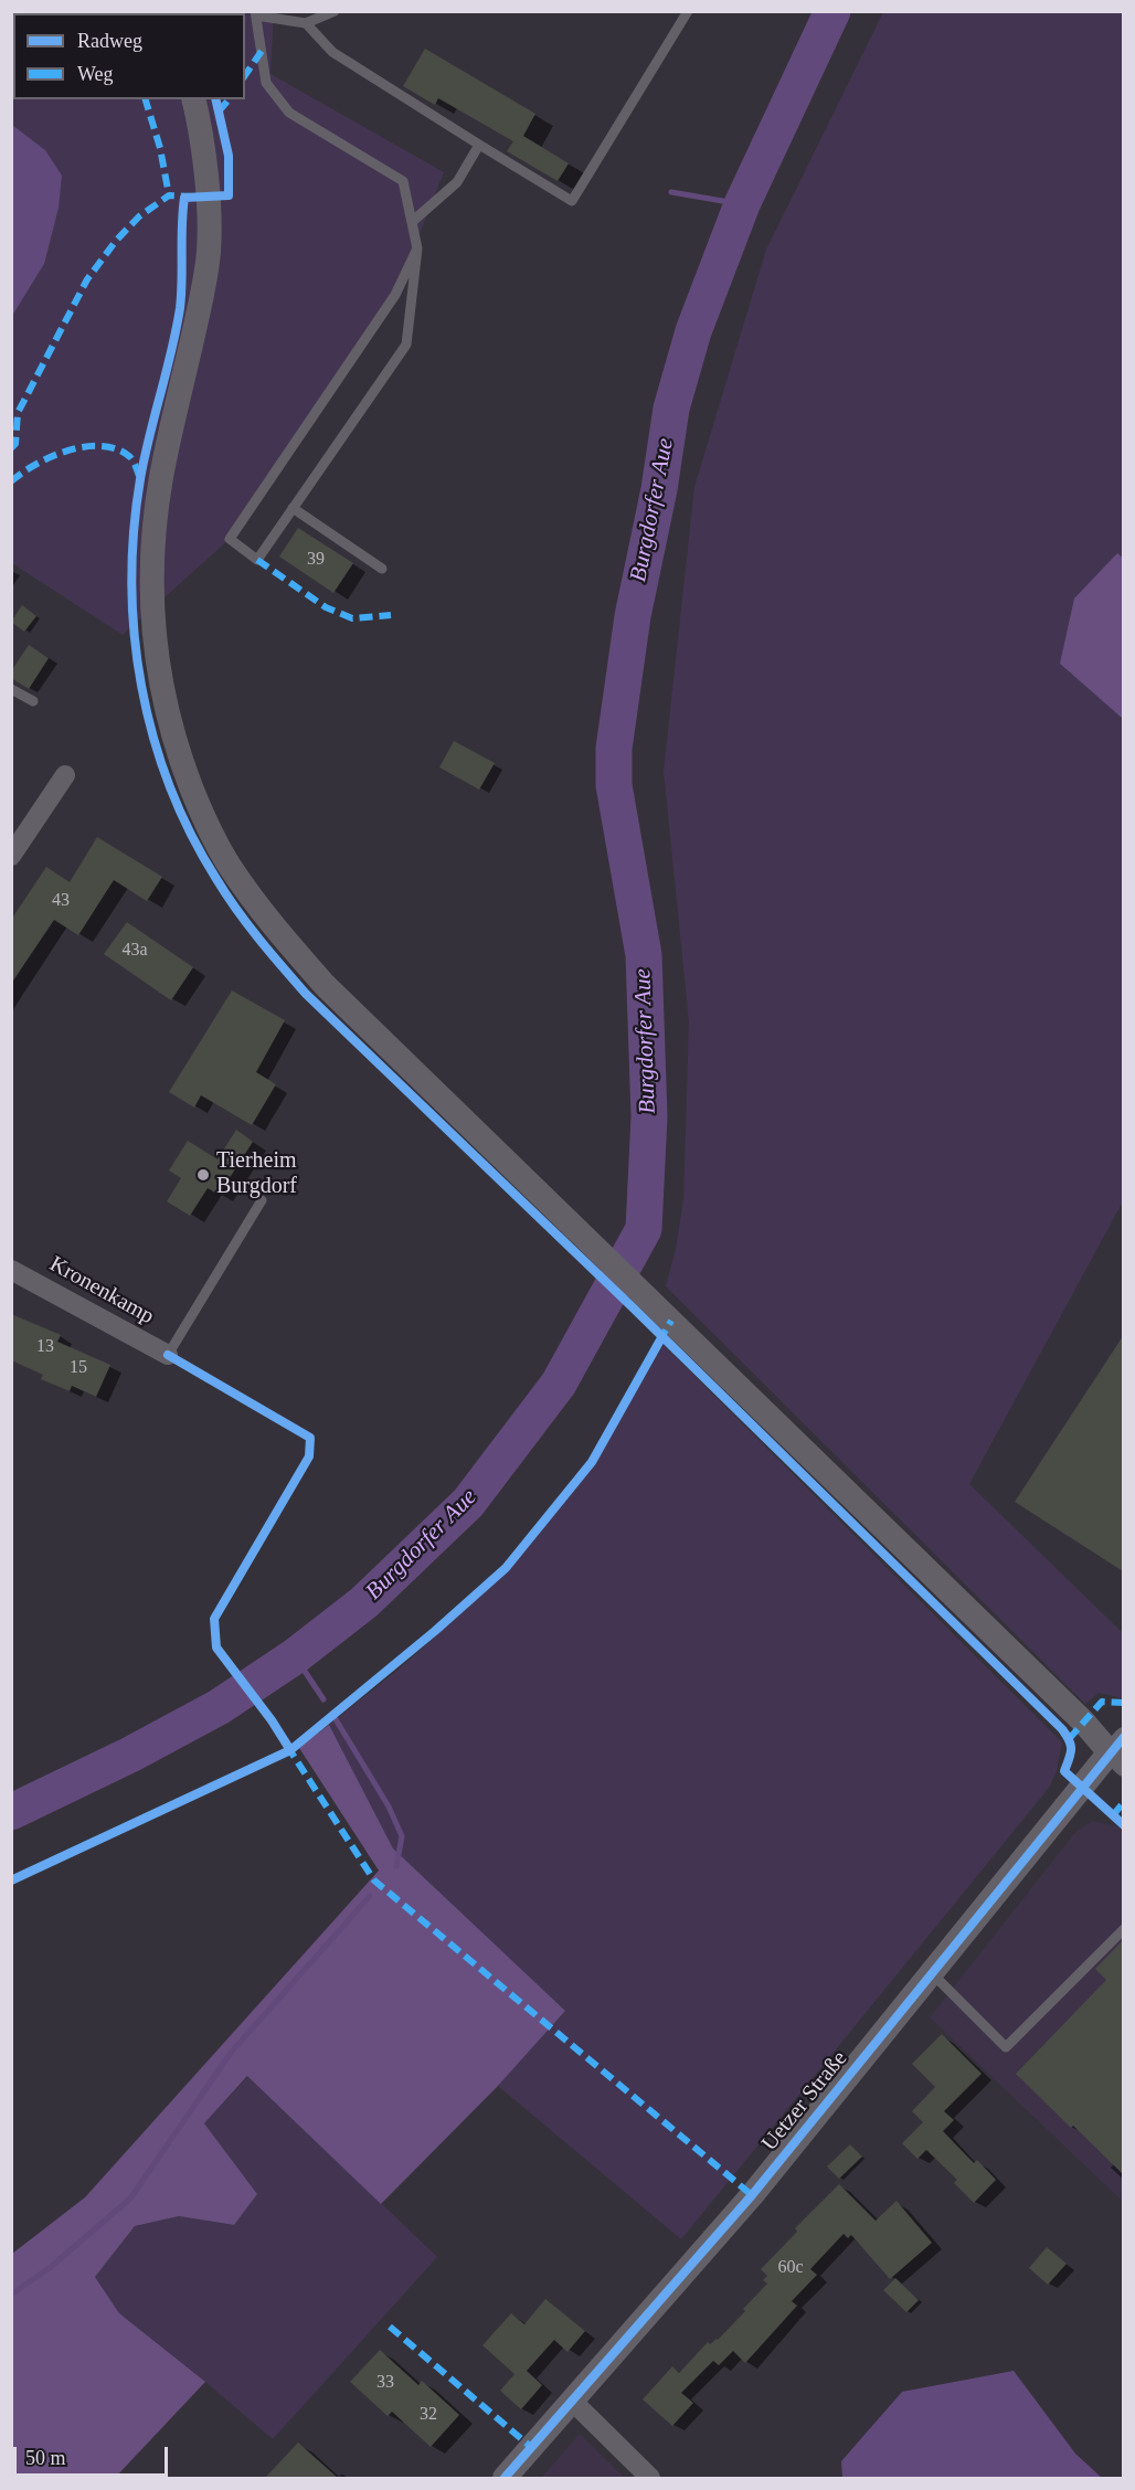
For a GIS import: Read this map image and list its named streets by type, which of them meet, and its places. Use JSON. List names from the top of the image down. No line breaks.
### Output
{"streets":{"street":["Kronenkamp","Uetzer Straße"]},"water":["Burgdorfer Aue"],"places":["Tierheim Burgdorf"],"house_numbers":["39","43","43a","13","15","60c","33","32"],"legend":["Radweg","Weg"],"scale_bar":"50 m"}
